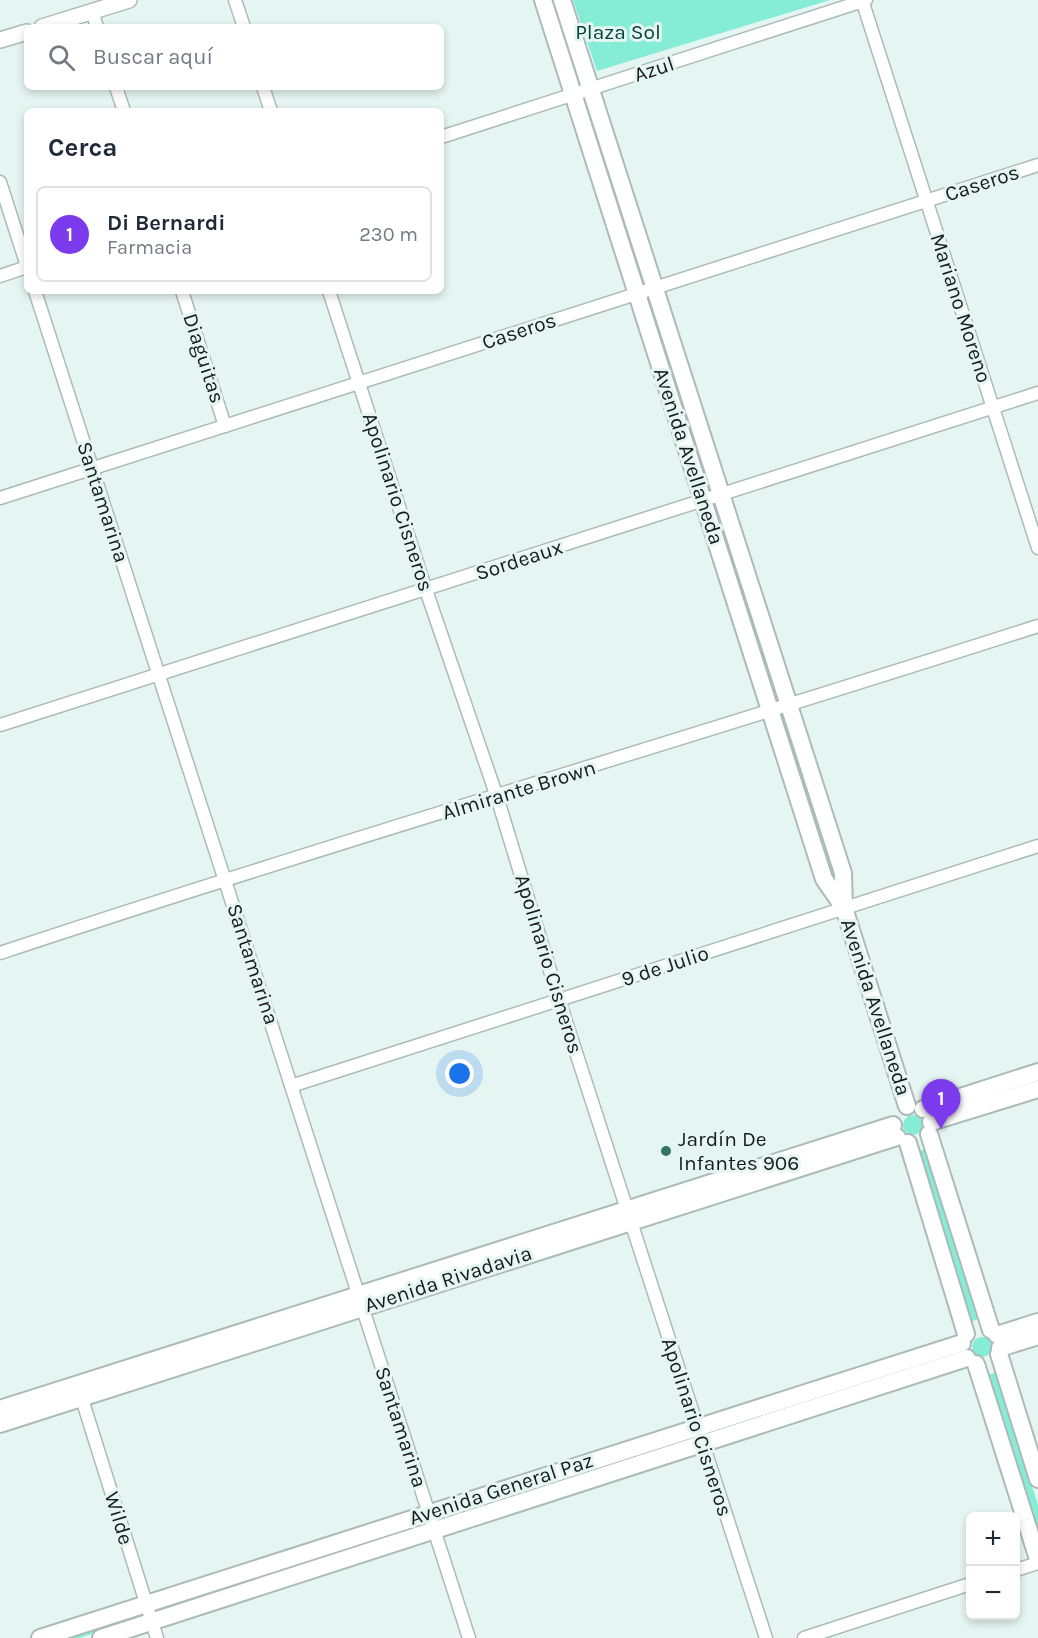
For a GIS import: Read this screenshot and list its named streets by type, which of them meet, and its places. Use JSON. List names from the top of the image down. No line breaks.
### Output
{"streets":{"main road":["Avenida Avellaneda","Avenida Rivadavia","Avenida General Paz"],"street":["Azul","Caseros","Mariano Moreno","Diaguitas","Santamarina","Apolinario Cisneros","Sordeaux","Almirante Brown","9 de Julio","Wilde"]},"crossings":[["Azul","Mariano Moreno"],["Azul","Avenida Avellaneda"],["Caseros","Mariano Moreno"],["Caseros","Diaguitas"],["Caseros","Avenida Avellaneda"],["Caseros","Santamarina"],["Caseros","Apolinario Cisneros"],["Mariano Moreno","Sordeaux"],["Avenida Avellaneda","Sordeaux"],["Avenida Avellaneda","Almirante Brown"],["Avenida Avellaneda","9 de Julio"],["Avenida Avellaneda","Avenida Rivadavia"],["Santamarina","Sordeaux"],["Santamarina","Almirante Brown"],["Santamarina","9 de Julio"],["Santamarina","Avenida Rivadavia"],["Santamarina","Avenida General Paz"],["Apolinario Cisneros","Sordeaux"],["Apolinario Cisneros","Almirante Brown"],["Apolinario Cisneros","9 de Julio"],["Apolinario Cisneros","Avenida Rivadavia"],["Apolinario Cisneros","Avenida General Paz"],["Avenida Rivadavia","Wilde"],["Avenida General Paz","Wilde"]],"parks":["Plaza Sol"],"places":["Jardín De Infantes 906"],"page":{"search":"Buscar aquí","heading":"Cerca","list":[{"mark":"1","name":"Di Bernardi","note":"Farmacia","value":"230 m"}],"pins":"1","map_buttons":["+","−"]}}
